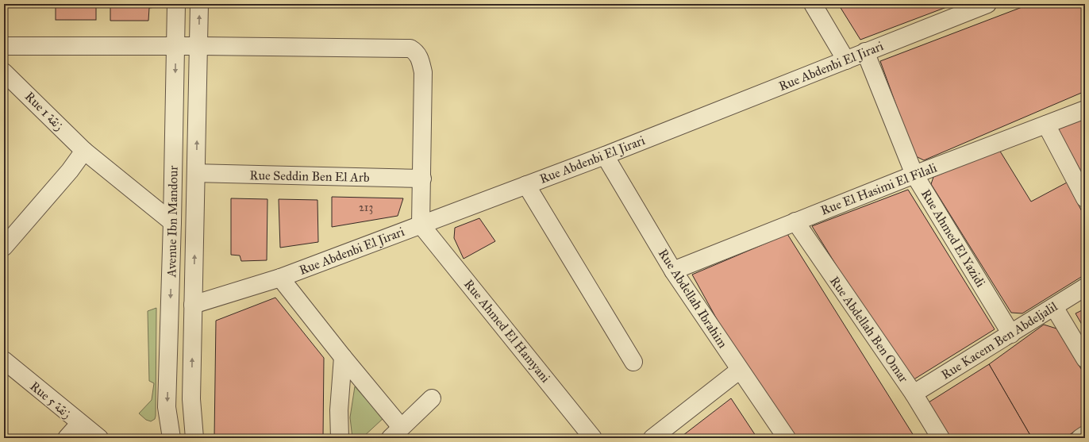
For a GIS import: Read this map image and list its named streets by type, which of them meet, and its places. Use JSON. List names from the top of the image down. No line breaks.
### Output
{"streets":{"street":["Rue Abdenbi El Jirari","Rue 1 زنقة","Rue Seddin Ben El Arb","Rue El Hasimi El Filali","Avenue Ibn Mandour","Rue Ahmed El Yazidi","Rue Abdellah Ibrahim","Rue Abdellah Ben Omar","Rue Ahmed El Hamyani","Rue Kacem Ben Abdeljalil","Rue 5 زنقة"]},"crossings":[["Rue Abdenbi El Jirari","Avenue Ibn Mandour"],["Rue Abdenbi El Jirari","Rue Ahmed El Yazidi"],["Rue Abdenbi El Jirari","Rue Abdellah Ibrahim"],["Rue Abdenbi El Jirari","Rue Ahmed El Hamyani"],["Rue 1 زنقة","Avenue Ibn Mandour"],["Rue Seddin Ben El Arb","Avenue Ibn Mandour"],["Rue El Hasimi El Filali","Rue Ahmed El Yazidi"],["Rue El Hasimi El Filali","Rue Abdellah Ibrahim"],["Rue El Hasimi El Filali","Rue Abdellah Ben Omar"],["Rue Ahmed El Yazidi","Rue Kacem Ben Abdeljalil"],["Rue Abdellah Ben Omar","Rue Kacem Ben Abdeljalil"]],"house_numbers":["213"]}
